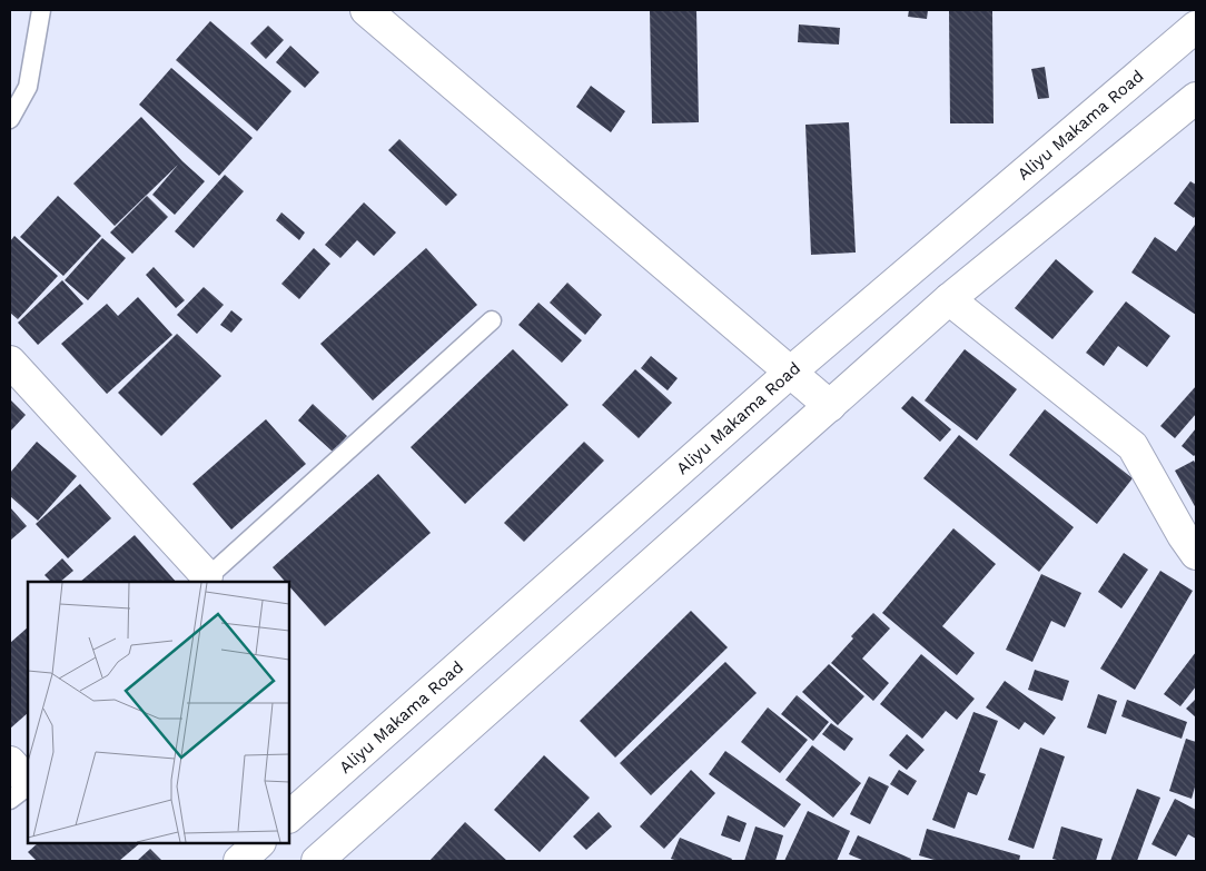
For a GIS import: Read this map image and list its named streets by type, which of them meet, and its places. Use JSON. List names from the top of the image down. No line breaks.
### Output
{"streets":{"street":["Aliyu Makama Road"]}}
